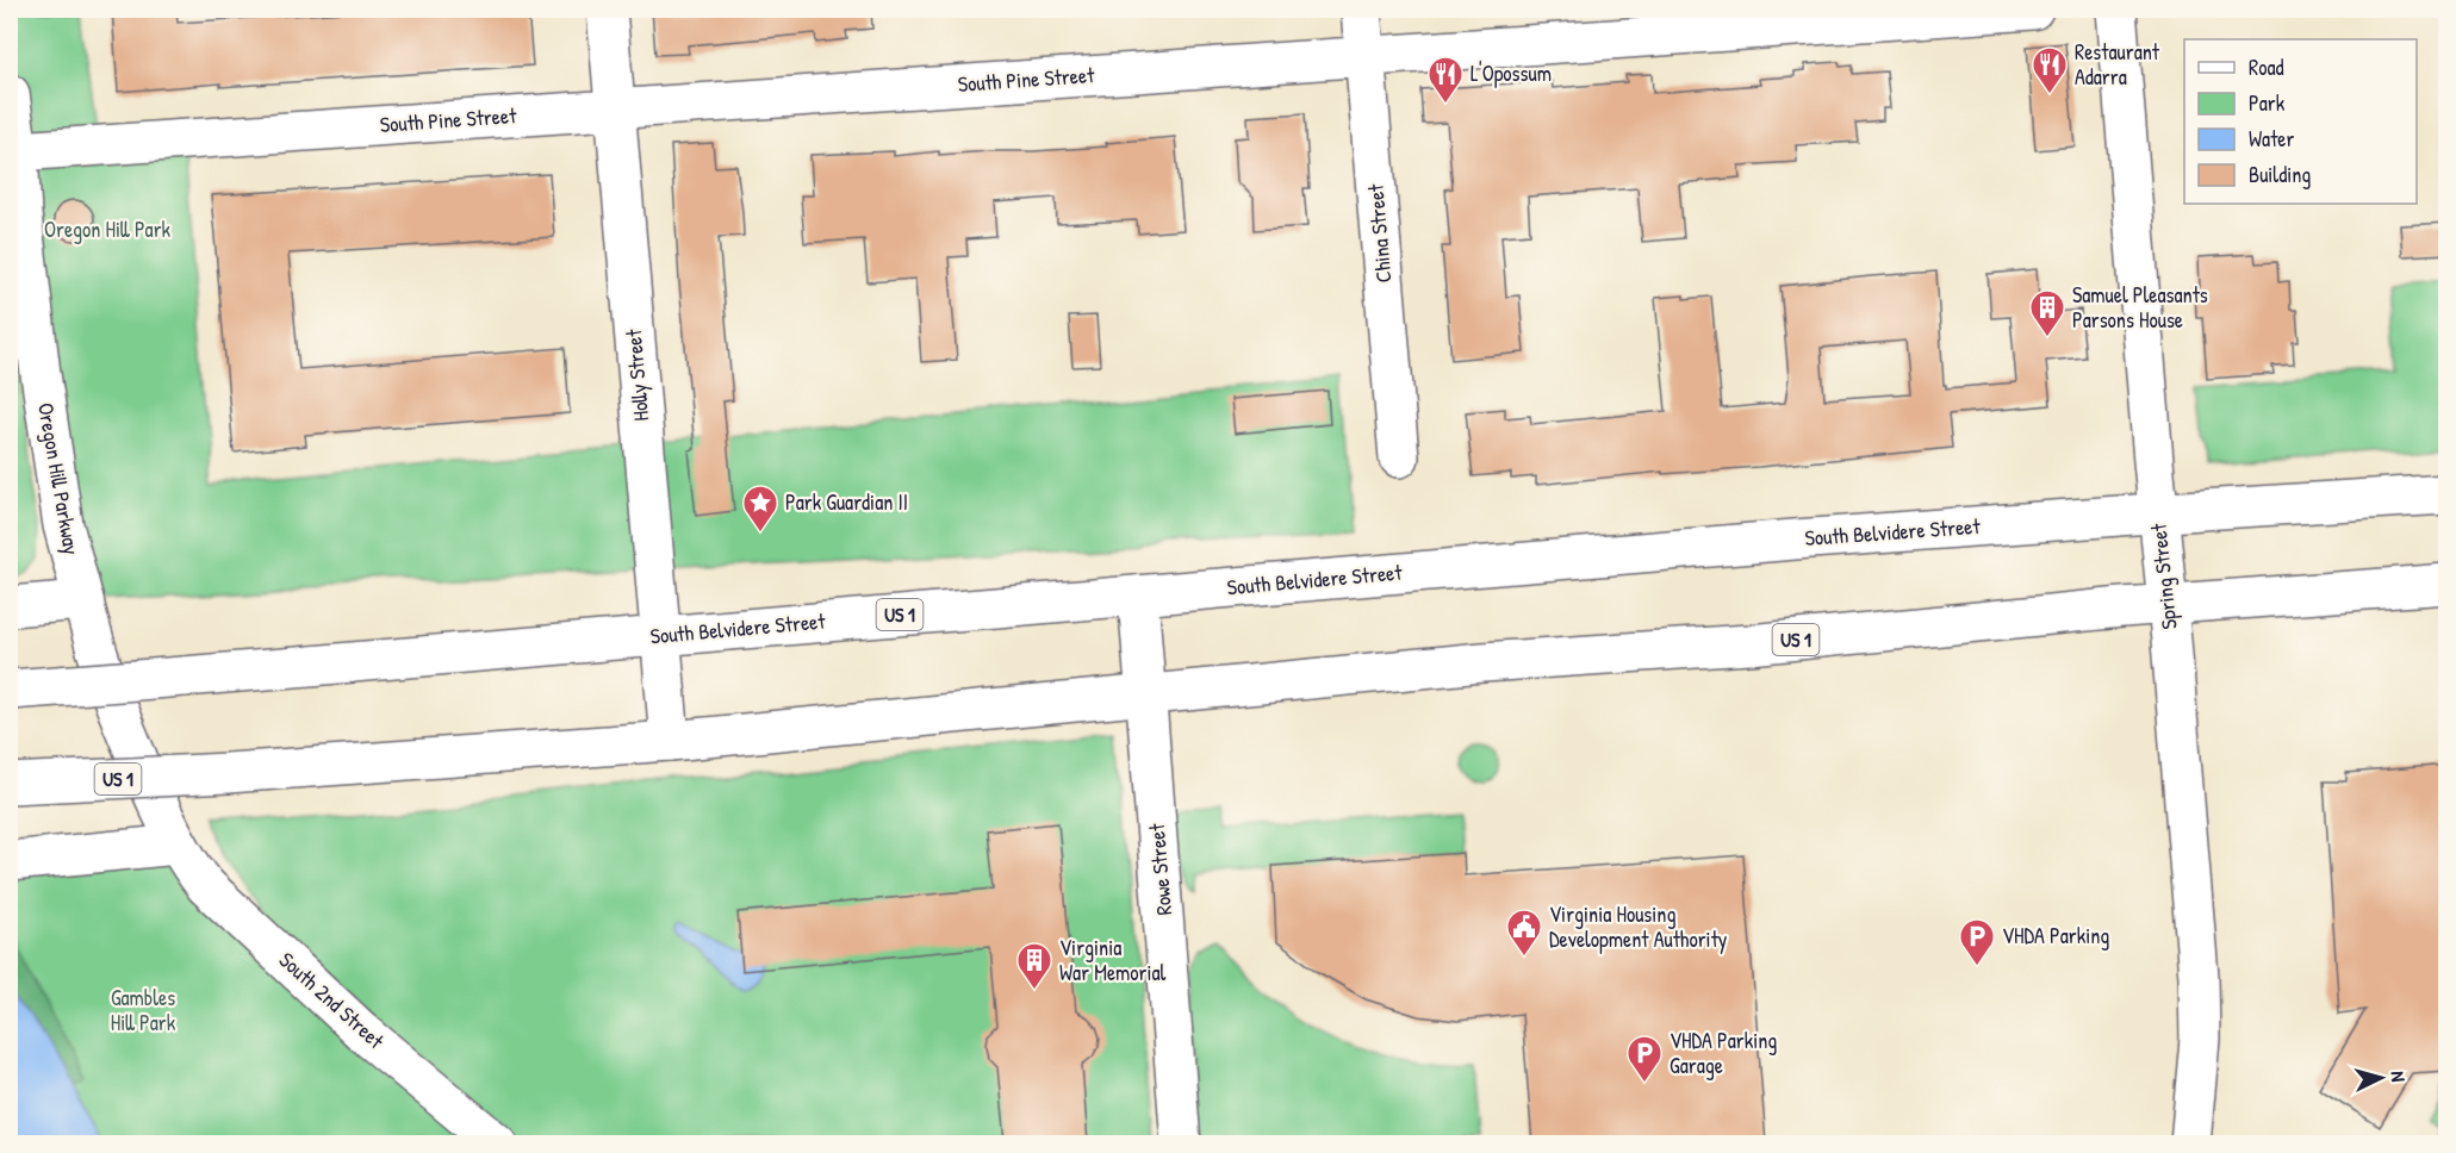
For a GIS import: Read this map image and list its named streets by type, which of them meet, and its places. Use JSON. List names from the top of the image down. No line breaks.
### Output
{"streets":{"street":["South Pine Street","China Street","Holly Street","Oregon Hill Parkway","South Belvidere Street","Spring Street","US 1","Rowe Street","South 2nd Street"]},"crossings":[["South Pine Street","China Street"],["South Pine Street","Holly Street"],["South Pine Street","Oregon Hill Parkway"],["Holly Street","South Belvidere Street"],["Holly Street","US 1"],["Oregon Hill Parkway","South 2nd Street"],["South Belvidere Street","Spring Street"],["South Belvidere Street","Rowe Street"],["Spring Street","US 1"],["US 1","Rowe Street"]],"parks":["Oregon Hill Park","Gambles Hill Park"],"places":{"restaurant":["Restaurant Adarra","L'Opossum"],"building":["Samuel Pleasants Parsons House","Virginia War Memorial"],"place":["Park Guardian II"],"public building":["Virginia Housing Development Authority"],"parking":["VHDA Parking","VHDA Parking Garage"]},"legend":["Road","Park","Water","Building"],"north":"right"}
